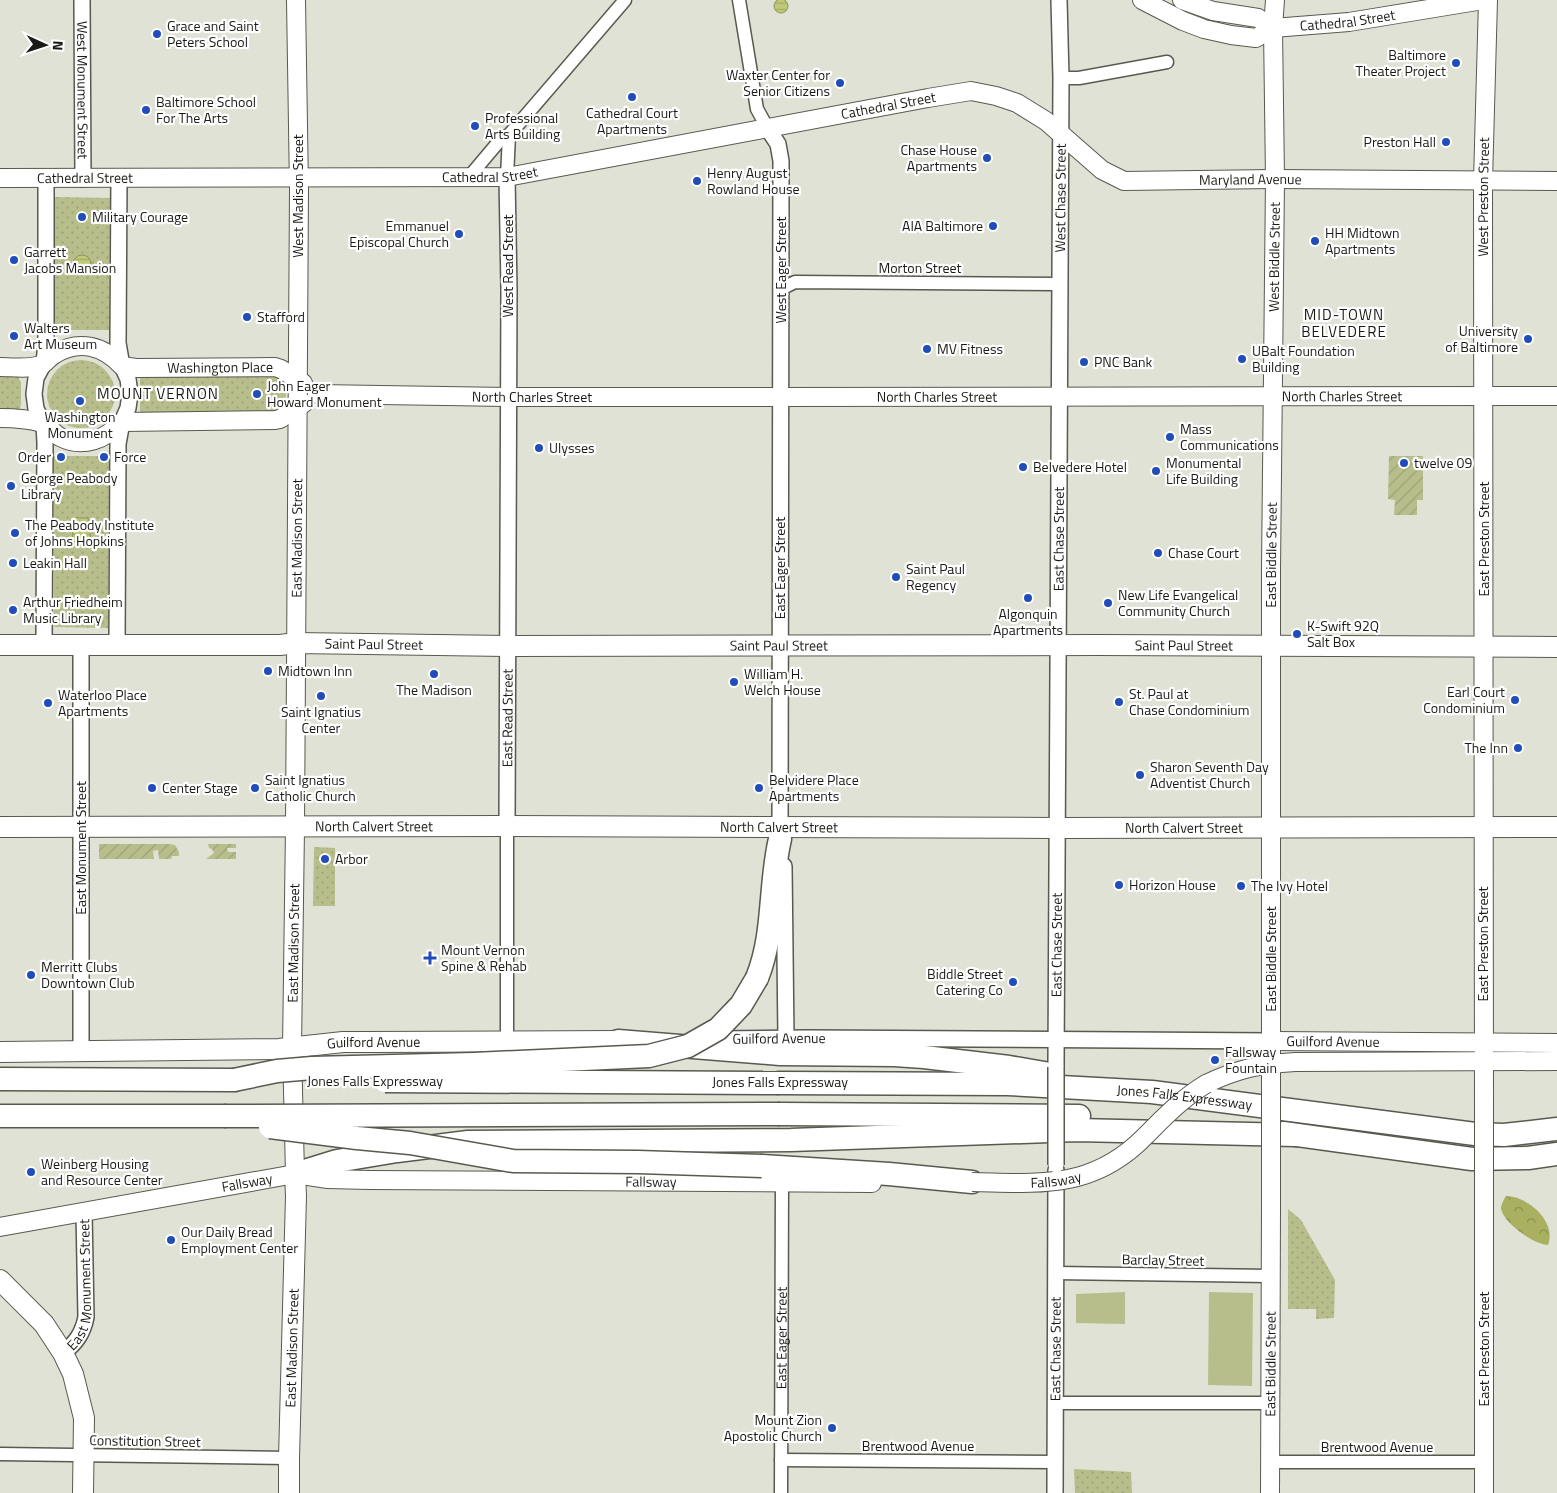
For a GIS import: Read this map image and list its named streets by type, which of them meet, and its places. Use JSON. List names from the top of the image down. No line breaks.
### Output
{"streets":{"highway":["Jones Falls Expressway"],"main road":["Cathedral Street","Maryland Avenue","West Madison Street","West Preston Street","West Biddle Street","Washington Place","North Charles Street","East Madison Street","East Preston Street","East Biddle Street","Saint Paul Street","North Calvert Street","East Monument Street","Guilford Avenue","Fallsway"],"street":["West Monument Street","West Chase Street","West Read Street","Morton Street","West Eager Street","East Chase Street","East Eager Street","East Read Street","Barclay Street","Constitution Street","Brentwood Avenue"]},"crossings":[["Cathedral Street","West Monument Street"],["Cathedral Street","Maryland Avenue"],["Cathedral Street","West Madison Street"],["Cathedral Street","West Biddle Street"],["Cathedral Street","West Read Street"],["Cathedral Street","West Eager Street"],["Maryland Avenue","West Preston Street"],["Maryland Avenue","West Chase Street"],["Maryland Avenue","West Biddle Street"],["West Madison Street","Washington Place"],["West Madison Street","East Madison Street"],["West Preston Street","North Charles Street"],["West Preston Street","East Preston Street"],["West Chase Street","Morton Street"],["West Chase Street","North Charles Street"],["West Chase Street","East Chase Street"],["West Biddle Street","North Charles Street"],["West Biddle Street","East Biddle Street"],["West Read Street","North Charles Street"],["West Read Street","East Read Street"],["Morton Street","West Eager Street"],["West Eager Street","North Charles Street"],["West Eager Street","East Eager Street"],["Washington Place","North Charles Street"],["Washington Place","East Madison Street"],["North Charles Street","East Preston Street"],["North Charles Street","East Chase Street"],["North Charles Street","East Biddle Street"],["North Charles Street","East Eager Street"],["North Charles Street","East Read Street"],["East Madison Street","Saint Paul Street"],["East Madison Street","North Calvert Street"],["East Madison Street","Guilford Avenue"],["East Madison Street","Fallsway"],["East Madison Street","Constitution Street"],["East Preston Street","Saint Paul Street"],["East Preston Street","North Calvert Street"],["East Preston Street","Guilford Avenue"],["East Preston Street","Brentwood Avenue"],["East Chase Street","Saint Paul Street"],["East Chase Street","North Calvert Street"],["East Chase Street","Guilford Avenue"],["East Chase Street","Fallsway"],["East Chase Street","Barclay Street"],["East Chase Street","Brentwood Avenue"],["East Biddle Street","Saint Paul Street"],["East Biddle Street","North Calvert Street"],["East Biddle Street","Guilford Avenue"],["East Biddle Street","Fallsway"],["East Biddle Street","Barclay Street"],["East Biddle Street","Brentwood Avenue"],["East Eager Street","Saint Paul Street"],["East Eager Street","North Calvert Street"],["East Eager Street","Guilford Avenue"],["East Eager Street","Fallsway"],["East Eager Street","Brentwood Avenue"],["Saint Paul Street","East Read Street"],["Saint Paul Street","East Monument Street"],["East Read Street","North Calvert Street"],["East Read Street","Guilford Avenue"],["North Calvert Street","East Monument Street"],["East Monument Street","Guilford Avenue"],["East Monument Street","Fallsway"],["East Monument Street","Constitution Street"],["Guilford Avenue","Fallsway"]],"districts":["MID-TOWN BELVEDERE","MOUNT VERNON"],"places":{"other":["Grace and Saint Peters School","Baltimore Theater Project","Waxter Center for Senior Citizens","Cathedral Court Apartments","Baltimore School For The Arts","Professional Arts Building","Preston Hall","Chase House Apartments","Henry August Rowland House","Military Courage","AIA Baltimore","Emmanuel Episcopal Church","HH Midtown Apartments","Garrett Jacobs Mansion","Stafford","Walters Art Museum","University of Baltimore","MV Fitness","UBalt Foundation Building","PNC Bank","John Eager Howard Monument","Washington Monument","Mass Communications","Ulysses","Order","Force","twelve 09","Belvedere Hotel","Monumental Life Building","George Peabody Library","The Peabody Institute of Johns Hopkins","Chase Court","Leakin Hall","Saint Paul Regency","Algonquin Apartments","New Life Evangelical Community Church","Arthur Friedheim Music Library","K-Swift 92Q Salt Box","Midtown Inn","The Madison","William H. Welch House","Saint Ignatius Center","Earl Court Condominium","St. Paul at Chase Condominium","Waterloo Place Apartments","The Inn","Sharon Seventh Day Adventist Church","Center Stage","Saint Ignatius Catholic Church","Belvidere Place Apartments","Arbor","Horizon House","The Ivy Hotel","Merritt Clubs Downtown Club","Biddle Street Catering Co","Fallsway Fountain","Weinberg Housing and Resource Center","Our Daily Bread Employment Center","Mount Zion Apostolic Church"],"health":["Mount Vernon Spine & Rehab"]},"north":"right"}
